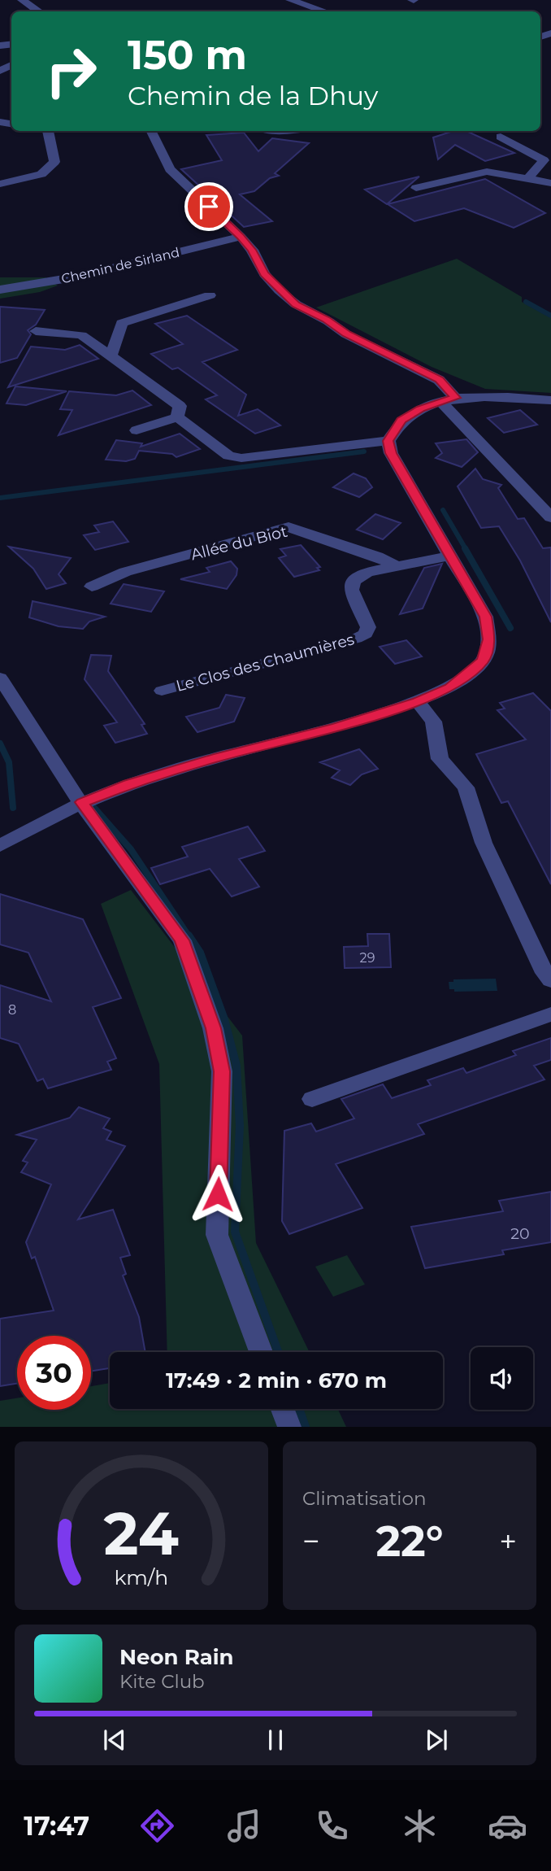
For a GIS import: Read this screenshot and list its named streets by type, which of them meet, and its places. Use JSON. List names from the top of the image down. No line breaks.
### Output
{"streets":{"street":["Chemin de Sirland","Allée du Biot","Le Clos des Chaumières"]},"crossings":[["Allée du Biot","Le Clos des Chaumières"]],"house_numbers":["29","8","20"],"page":{"turn":["150 m","Chemin de la Dhuy"],"limit":"30","trip":"17:49 · 2 min · 670 m","tile":"Climatisation","heat":["−","22°","+"],"song":["Neon Rain","Kite Club"],"tabs":"17:47","gauge":["24","km/h"]}}
